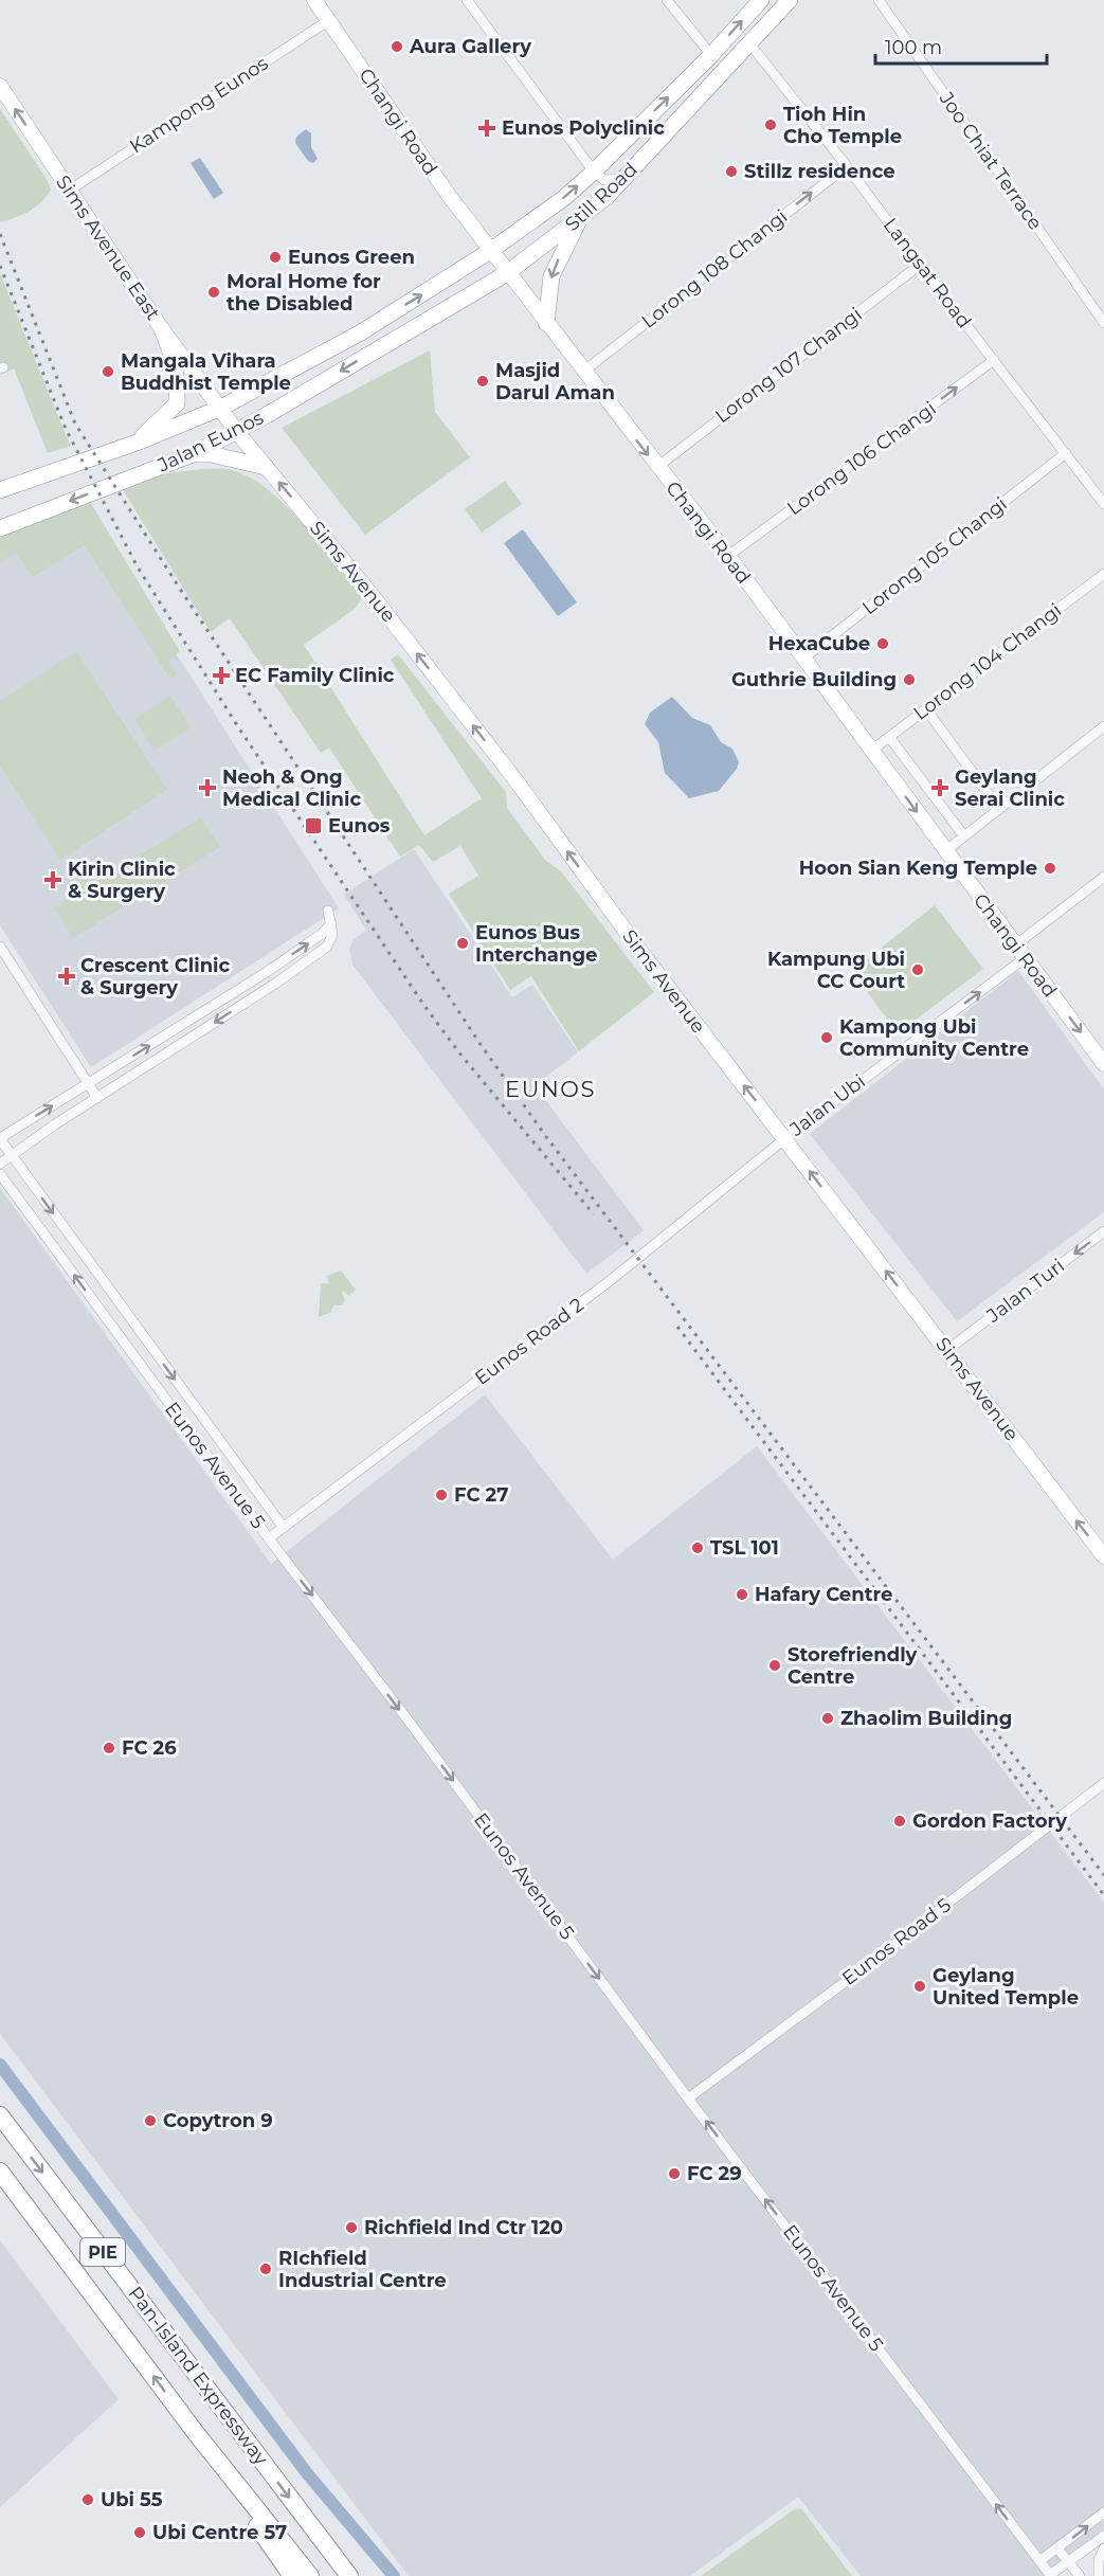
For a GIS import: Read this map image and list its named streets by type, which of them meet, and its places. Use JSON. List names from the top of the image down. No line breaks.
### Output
{"streets":{"highway":["Still Road","Jalan Eunos","PIE","Pan-Island Expressway"],"main road":["Changi Road","Sims Avenue East","Sims Avenue"],"street":["Kampong Eunos","Joo Chiat Terrace","Lorong 108 Changi","Langsat Road","Lorong 107 Changi","Lorong 106 Changi","Lorong 105 Changi","Lorong 104 Changi","Jalan Ubi","Jalan Turi","Eunos Road 2","Eunos Avenue 5","Eunos Road 5"]},"crossings":[["Kampong Eunos","Changi Road"],["Kampong Eunos","Sims Avenue East"],["Changi Road","Still Road"],["Changi Road","Lorong 108 Changi"],["Changi Road","Lorong 107 Changi"],["Changi Road","Jalan Eunos"],["Changi Road","Lorong 106 Changi"],["Changi Road","Lorong 105 Changi"],["Changi Road","Lorong 104 Changi"],["Changi Road","Jalan Ubi"],["Still Road","Langsat Road"],["Still Road","Jalan Eunos"],["Sims Avenue East","Jalan Eunos"],["Sims Avenue East","Sims Avenue"],["Lorong 108 Changi","Langsat Road"],["Langsat Road","Lorong 107 Changi"],["Langsat Road","Lorong 106 Changi"],["Langsat Road","Lorong 105 Changi"],["Jalan Eunos","Sims Avenue"],["Sims Avenue","Jalan Ubi"],["Sims Avenue","Jalan Turi"],["Sims Avenue","Eunos Road 2"],["Jalan Ubi","Eunos Road 2"],["Eunos Road 2","Eunos Avenue 5"],["Eunos Avenue 5","Eunos Road 5"]],"one_way":["Lorong 108 Changi","Lorong 106 Changi","Sims Avenue","Jalan Ubi","Jalan Turi"],"districts":["EUNOS"],"places":{"other":["Aura Gallery","Tioh Hin Cho Temple","Stillz residence","Eunos Green","Moral Home for the Disabled","Mangala Vihara Buddhist Temple","Masjid Darul Aman","HexaCube","Guthrie Building","Hoon Sian Keng Temple","Eunos Bus Interchange","Kampung Ubi CC Court","Kampong Ubi Community Centre","FC 27","TSL 101","Hafary Centre","Storefriendly Centre","Zhaolim Building","FC 26","Gordon Factory","Geylang United Temple","Copytron 9","FC 29","Richfield Ind Ctr 120","RIchfield Industrial Centre","Ubi 55","Ubi Centre 57"],"health":["Eunos Polyclinic","EC Family Clinic","Neoh & Ong Medical Clinic","Geylang Serai Clinic","Kirin Clinic & Surgery","Crescent Clinic & Surgery"],"transit":["Eunos"]},"scale_bar":"100 m"}
